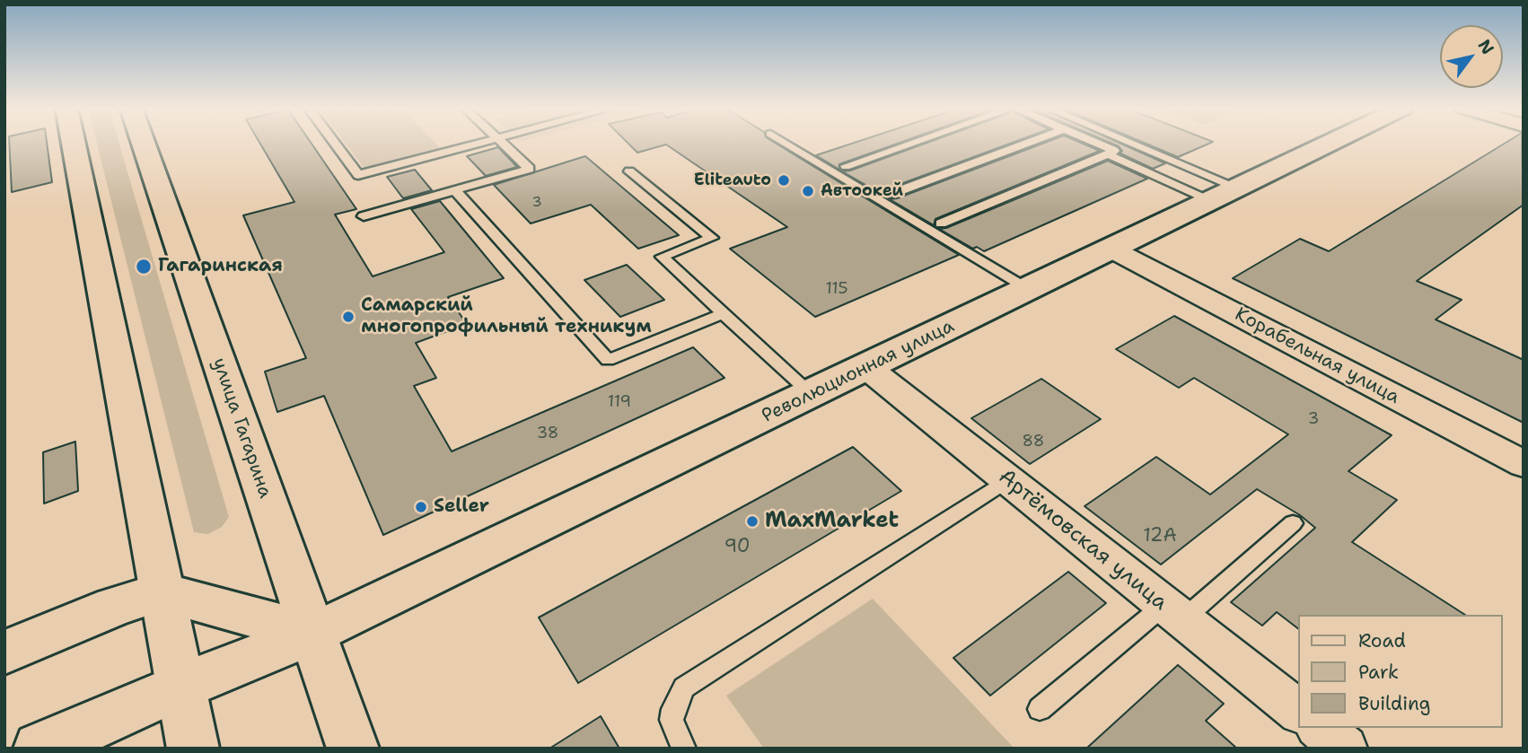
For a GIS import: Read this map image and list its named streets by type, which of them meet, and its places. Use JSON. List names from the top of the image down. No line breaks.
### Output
{"streets":{"main road":["Революционная улица","улица Гагарина"],"street":["Корабельная улица","Артёмовская улица"]},"crossings":[["Корабельная улица","Революционная улица"],["Революционная улица","улица Гагарина"],["Революционная улица","Артёмовская улица"]],"places":["Eliteauto","Автоокей","Гагаринская","Самарский многопрофильный техникум","Seller","MaxMarket"],"house_numbers":["3","115","119","3","38","88","12А","90"],"legend":["Road","Park","Building"],"north":"top right"}
